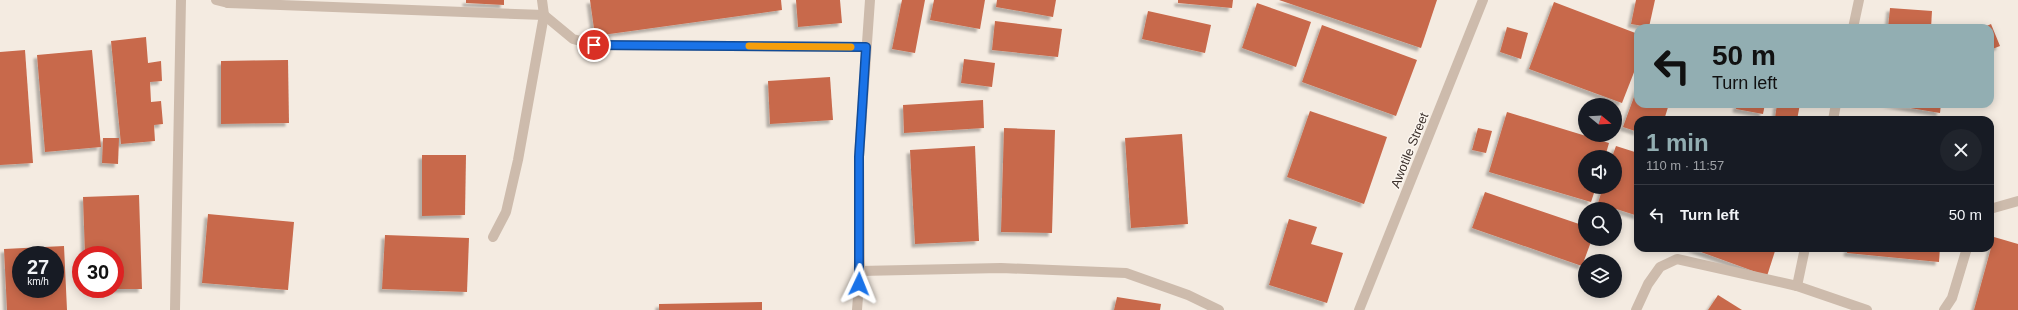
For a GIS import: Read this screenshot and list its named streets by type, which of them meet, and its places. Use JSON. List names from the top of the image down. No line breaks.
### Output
{"streets":{"street":["Awotile Street"]},"north":"right","page":{"turn":["50 m","Turn left"],"heading":["1 min","110 m · 11:57"],"list":[{"name":"Turn left","value":"50 m"}],"speed":"27 km/h","limit":"30"}}
